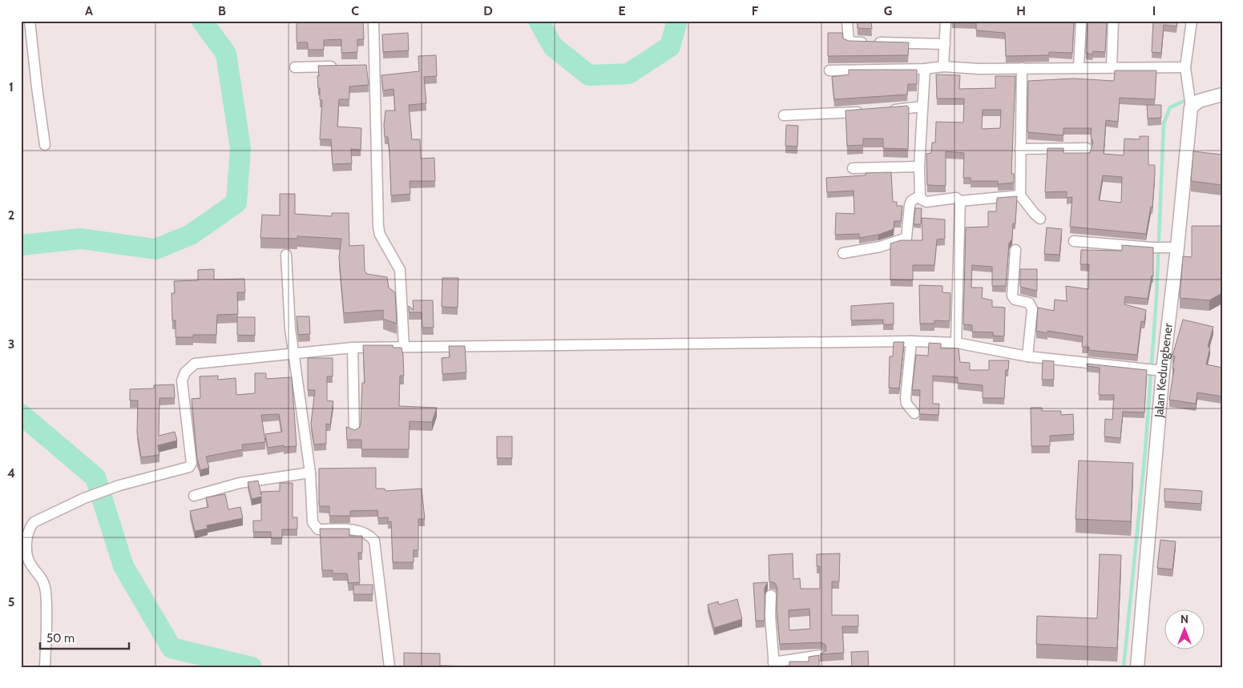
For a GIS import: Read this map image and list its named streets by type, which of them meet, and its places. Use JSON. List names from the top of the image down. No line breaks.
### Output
{"streets":{"street":["Jalan Kedungbener"]},"scale_bar":"50 m","north":"top","grid":{"columns":["A","B","C","D","E","F","G","H","I"],"rows":["1","2","3","4","5"]}}
